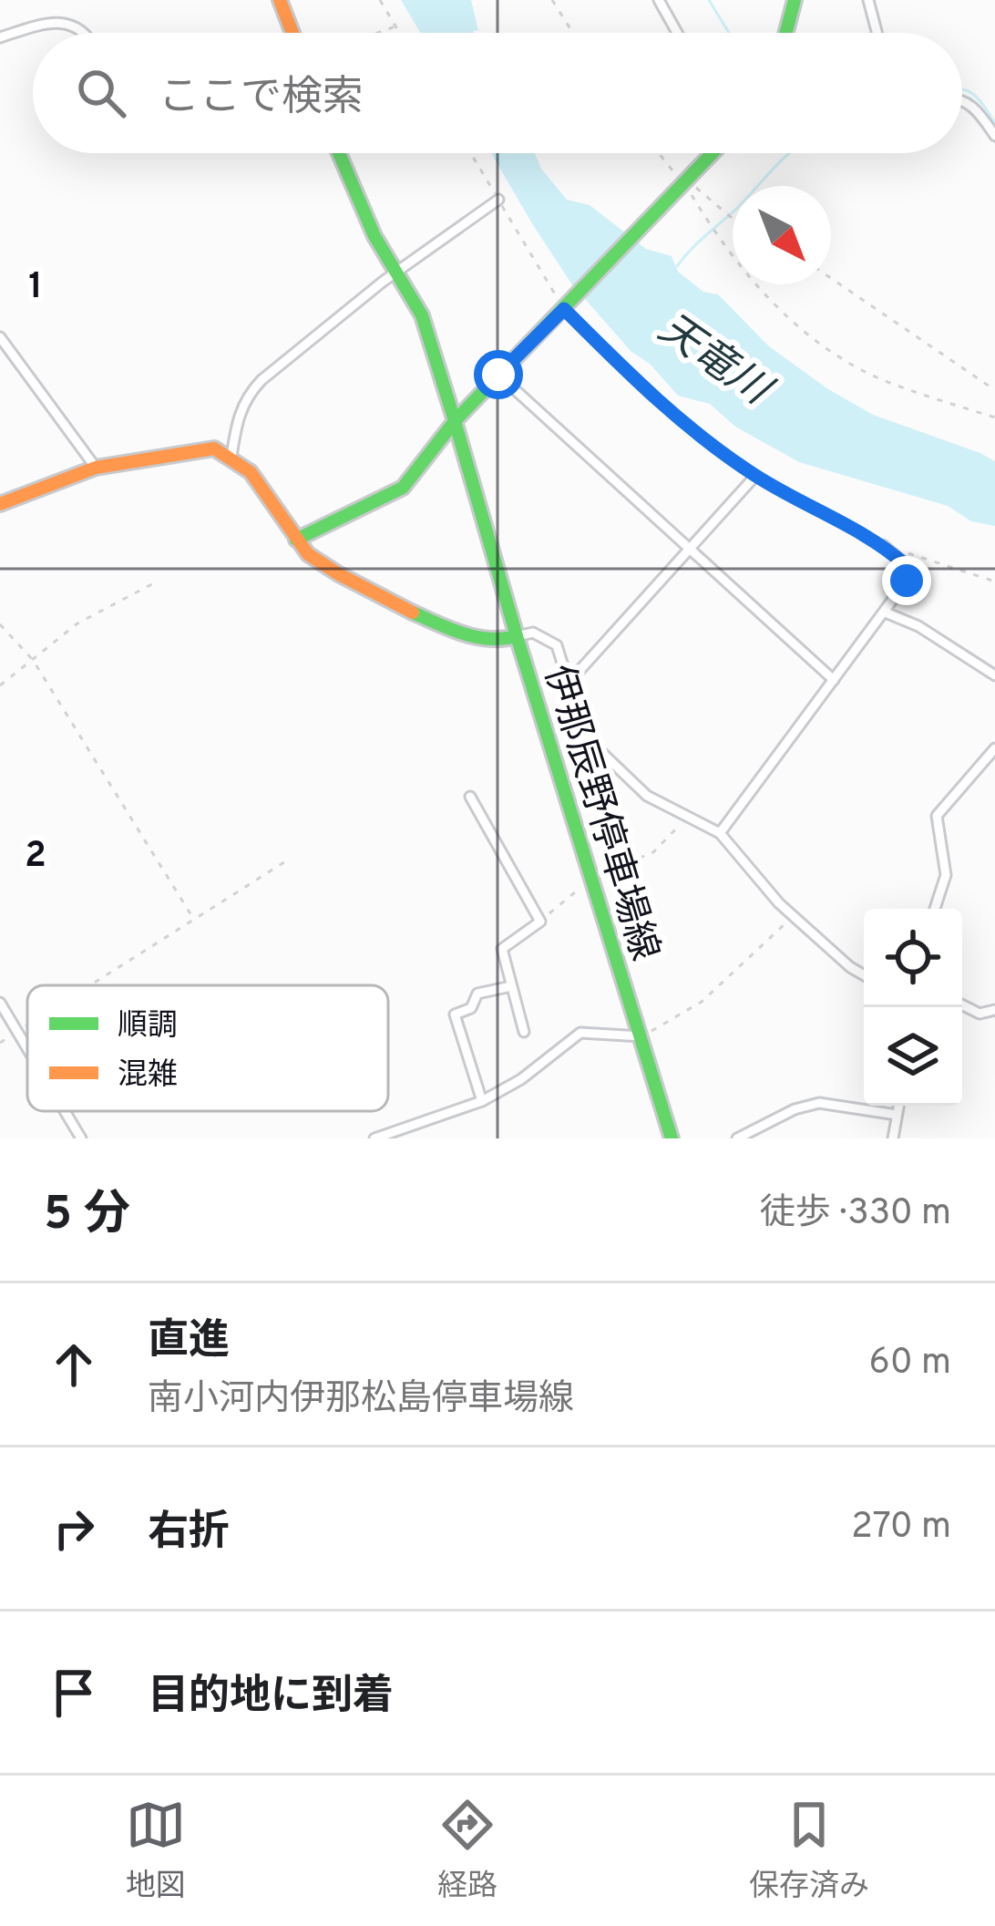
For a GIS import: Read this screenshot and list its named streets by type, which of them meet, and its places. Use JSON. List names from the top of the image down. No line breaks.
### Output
{"streets":{"main road":["伊那辰野停車場線"]},"water":["天竜川"],"legend":["順調","混雑"],"north":"bottom right","page":{"search":"ここで検索","heading":["5 分","徒歩 · 330 m"],"list":[["直進","南小河内伊那松島停車場線","60 m"],["右折","270 m"],"目的地に到着"],"nav":["地図","経路","保存済み"]},"grid":{"rows":["1","2"]}}
